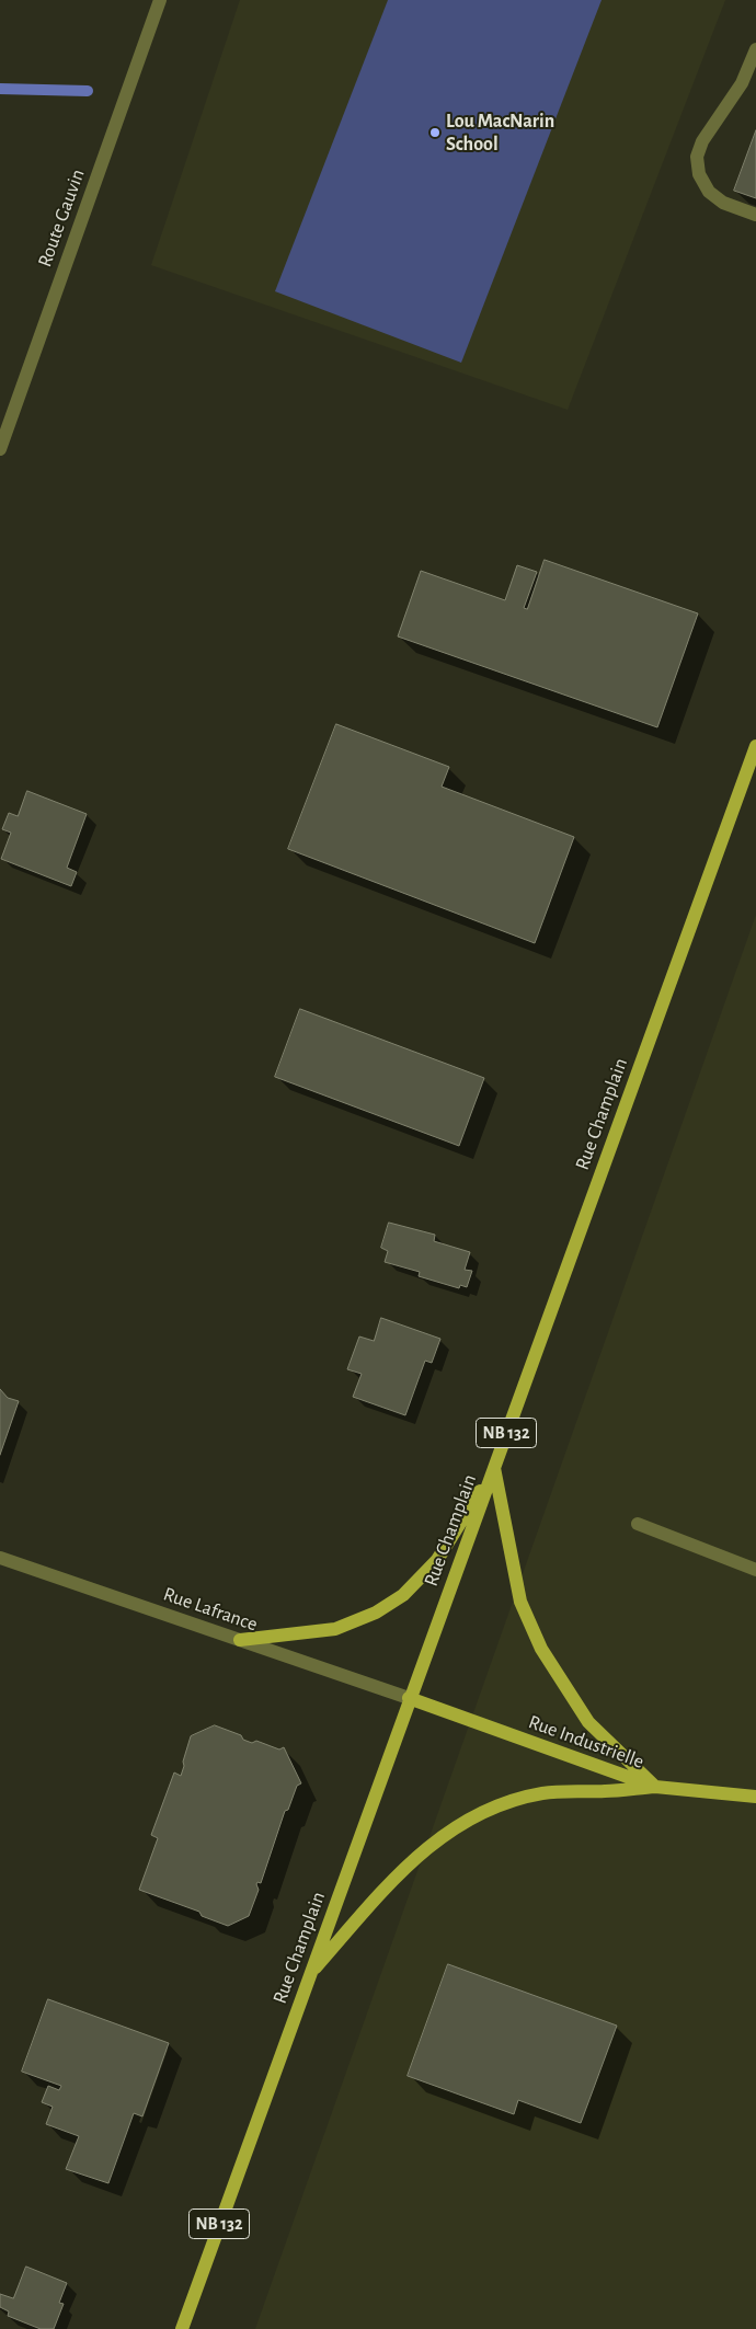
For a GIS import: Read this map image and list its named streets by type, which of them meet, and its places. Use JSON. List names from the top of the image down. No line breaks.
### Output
{"streets":{"main road":["Rue Champlain","NB 132","Rue Industrielle"],"street":["Route Gauvin","Rue Lafrance"]},"crossings":[["Rue Champlain","Rue Lafrance"],["Rue Champlain","Rue Industrielle"],["Rue Lafrance","Rue Industrielle"]],"places":["Lou MacNarin School"]}
